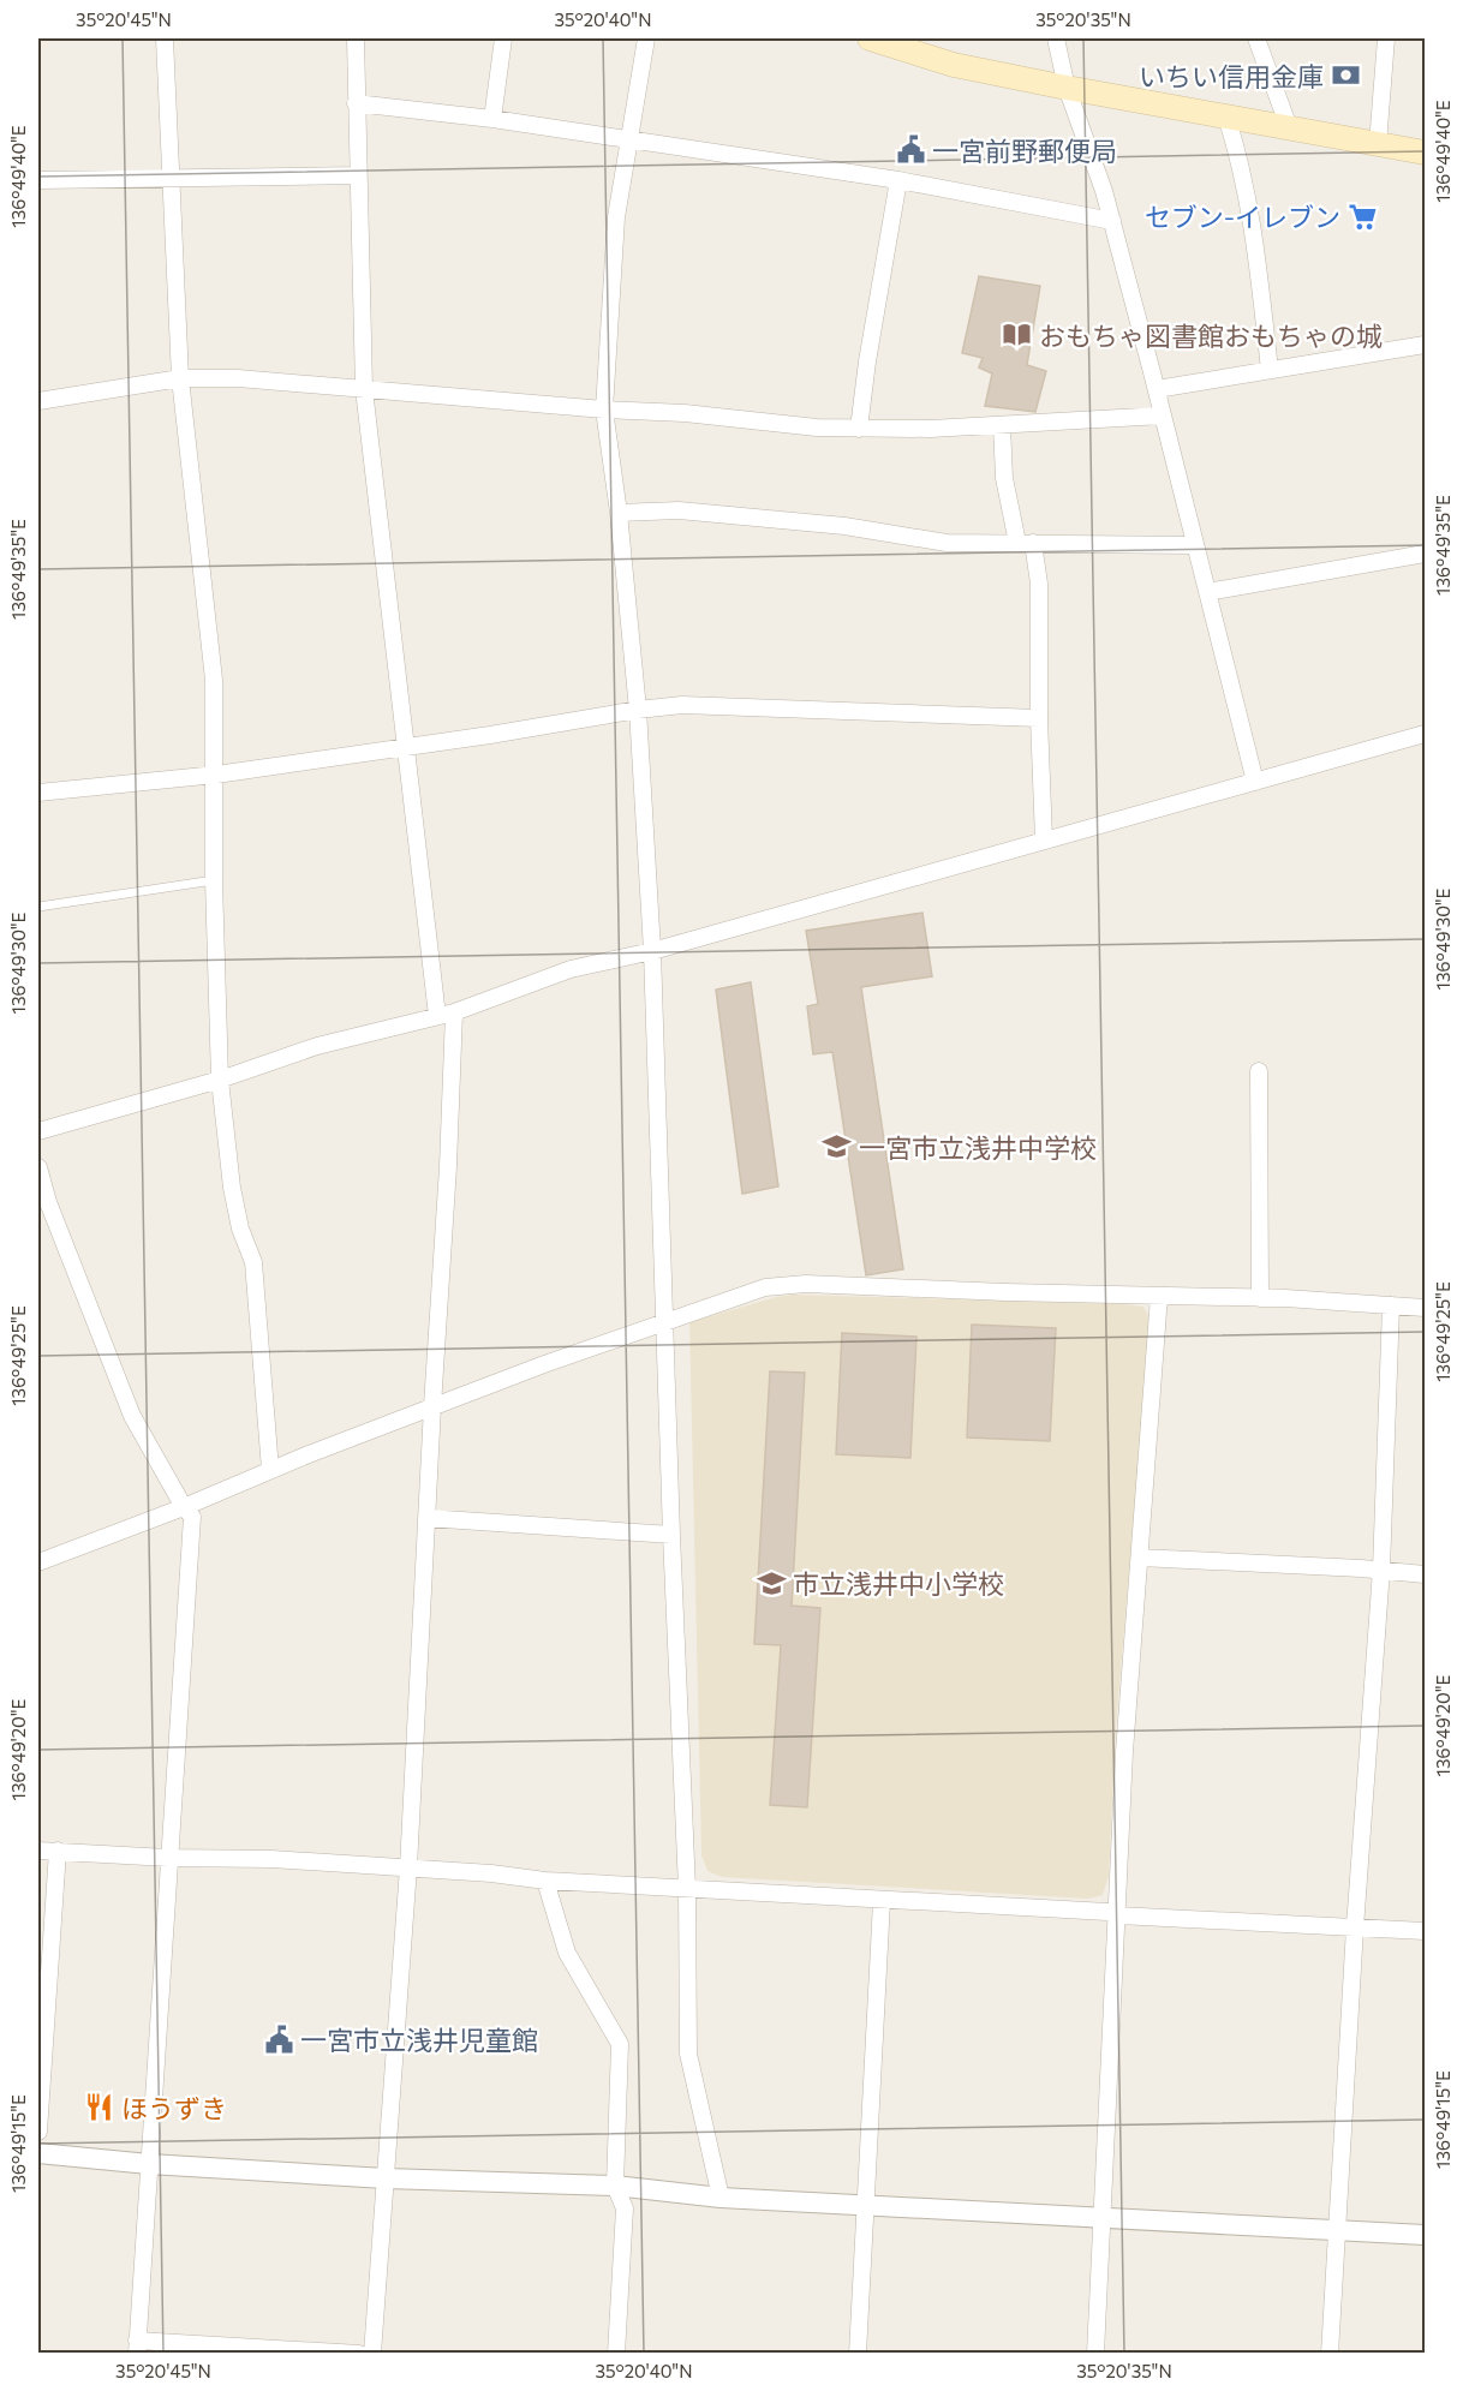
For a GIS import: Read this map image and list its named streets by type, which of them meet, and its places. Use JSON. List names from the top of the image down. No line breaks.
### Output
{"places":{"bank":["いちい信用金庫"],"public building":["一宮前野郵便局","一宮市立浅井児童館"],"supermarket":["セブン-イレブン"],"library":["おもちゃ図書館おもちゃの城"],"school or university":["一宮市立浅井中学校","市立浅井中小学校"],"restaurant":["ほうずき"]},"coordinates":["35°20'45\"N","35°20'40\"N","35°20'35\"N","136°49'40\"E","136°49'35\"E","136°49'30\"E","136°49'25\"E","136°49'20\"E","136°49'15\"E"]}
